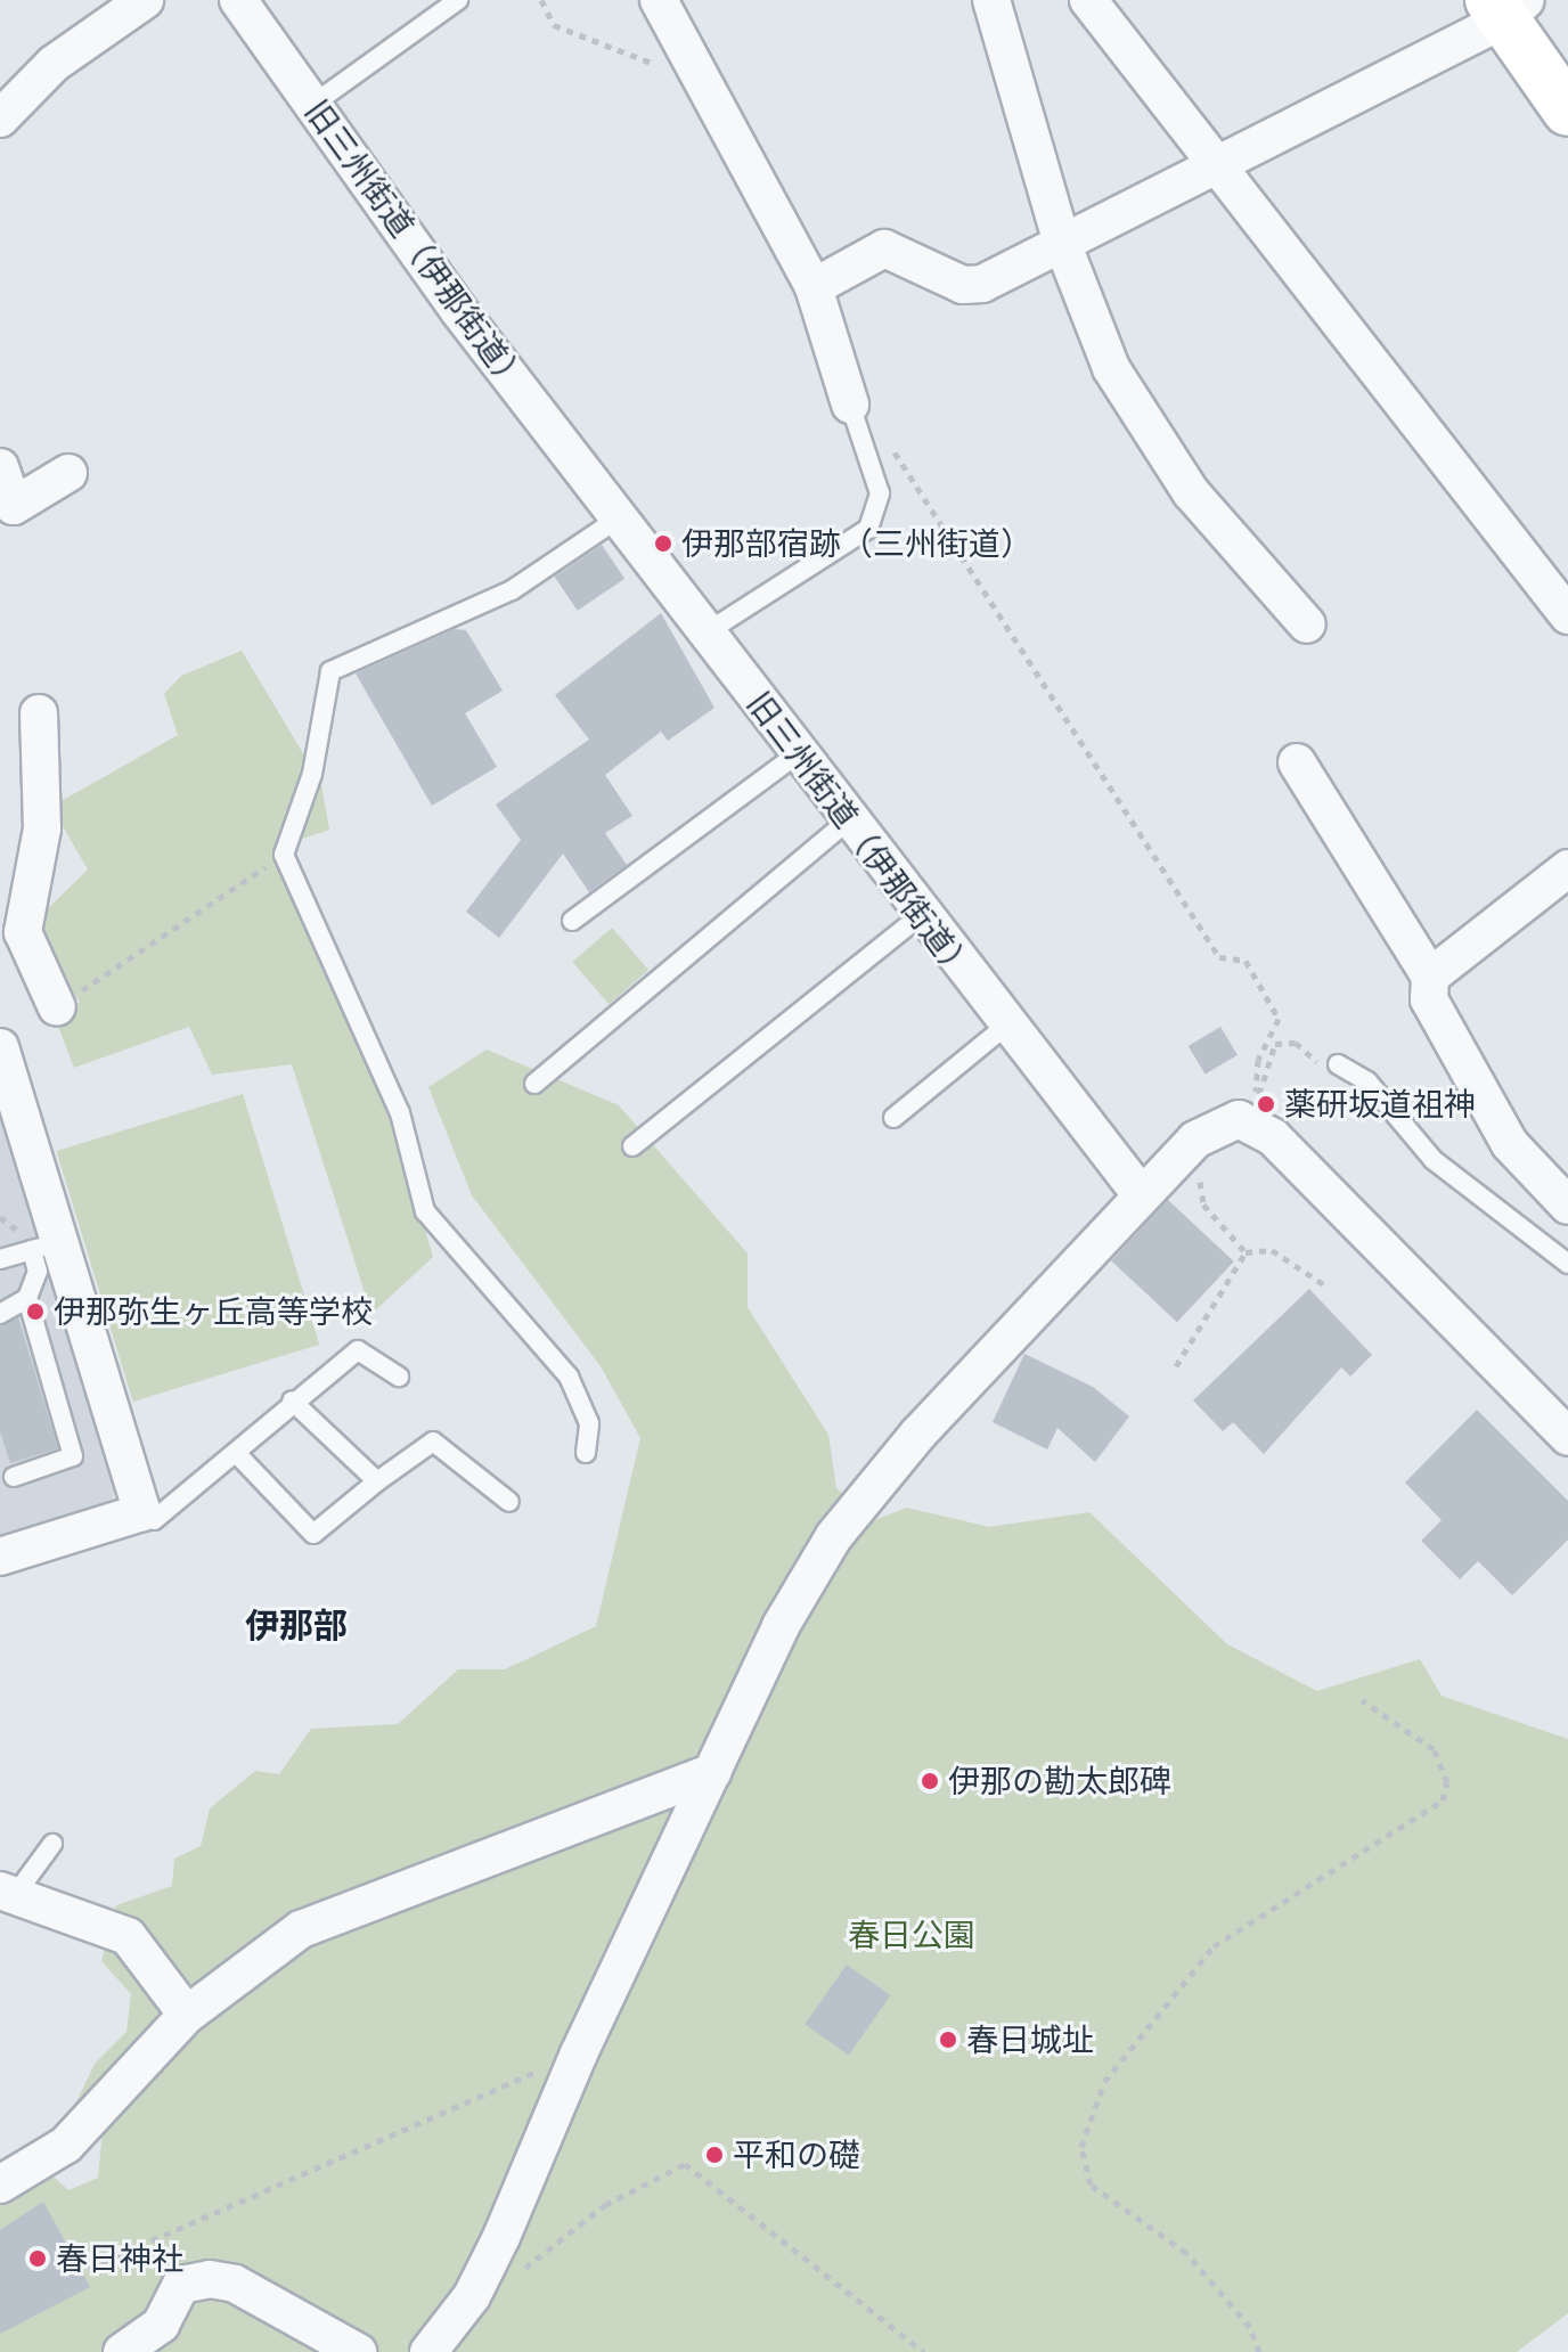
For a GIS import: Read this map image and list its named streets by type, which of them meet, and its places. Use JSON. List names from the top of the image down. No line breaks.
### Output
{"streets":{"street":["旧三州街道（伊那街道）"]},"districts":["伊那部"],"parks":["春日公園"],"places":["伊那部宿跡（三州街道）","薬研坂道祖神","伊那弥生ヶ丘高等学校","伊那の勘太郎碑","春日城址","平和の礎","春日神社"]}
